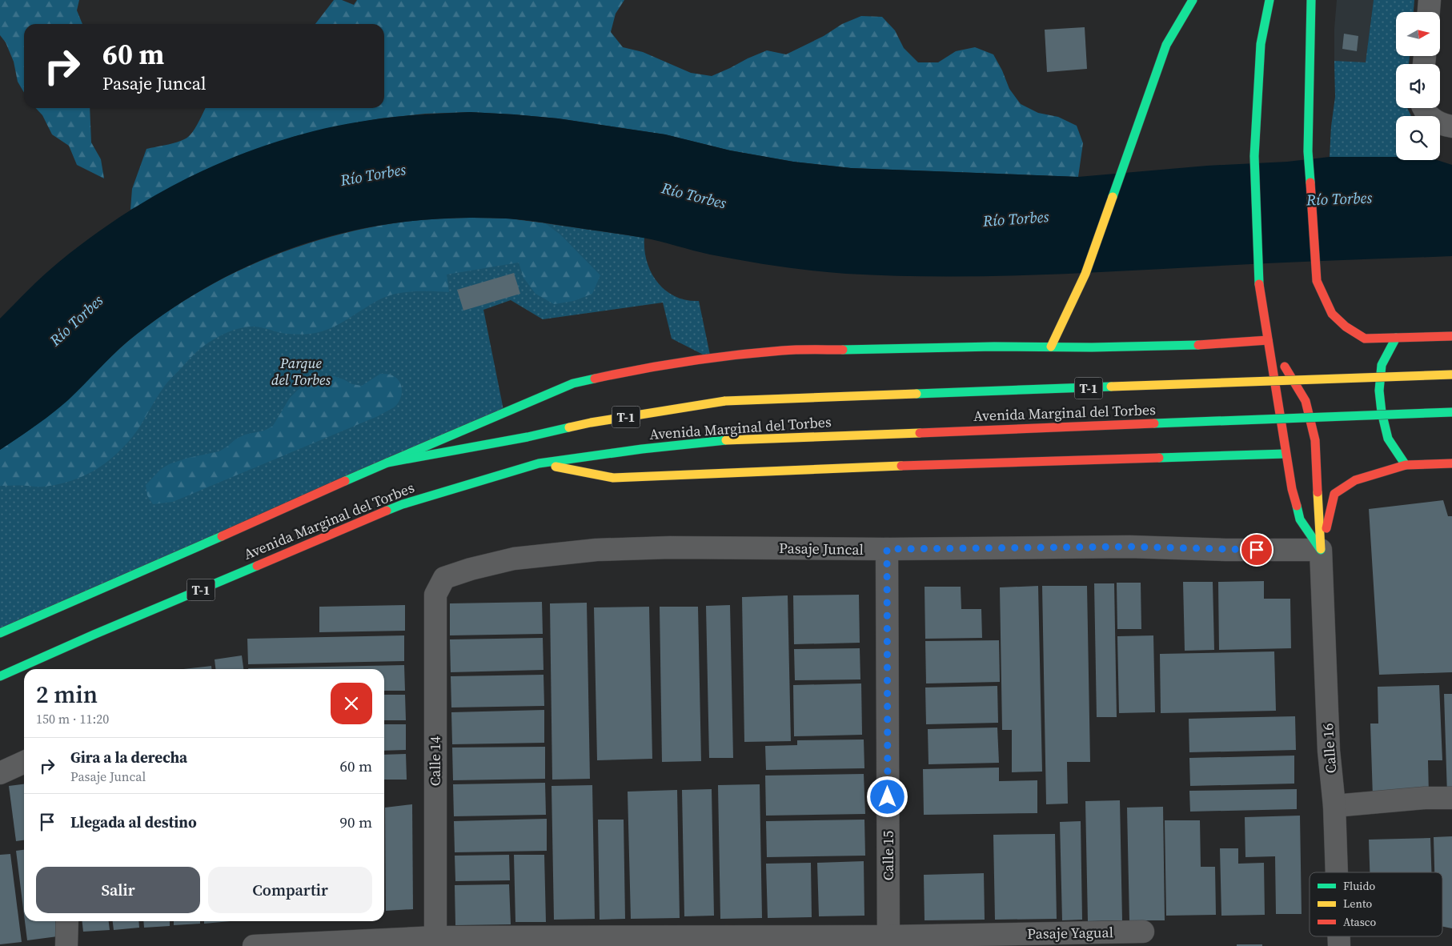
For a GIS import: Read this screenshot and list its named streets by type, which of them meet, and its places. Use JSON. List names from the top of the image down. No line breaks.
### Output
{"streets":{"highway":["T-1","Avenida Marginal del Torbes"],"street":["Pasaje Juncal","Calle 16","Calle 14","Calle 15","Pasaje Yagual"]},"crossings":[["Pasaje Juncal","Calle 16"],["Pasaje Juncal","Calle 14"],["Pasaje Juncal","Calle 15"],["Calle 14","Pasaje Yagual"],["Calle 15","Pasaje Yagual"]],"water":["Río Torbes"],"parks":["Parque del Torbes"],"legend":["Fluido","Lento","Atasco"],"north":"right","page":{"turn":["60 m","Pasaje Juncal"],"heading":["2 min","150 m · 11:20"],"list":[{"name":"Gira a la derecha","note":"Pasaje Juncal","value":"60 m"},{"name":"Llegada al destino","value":"90 m"}],"buttons":["Salir","Compartir"]}}
